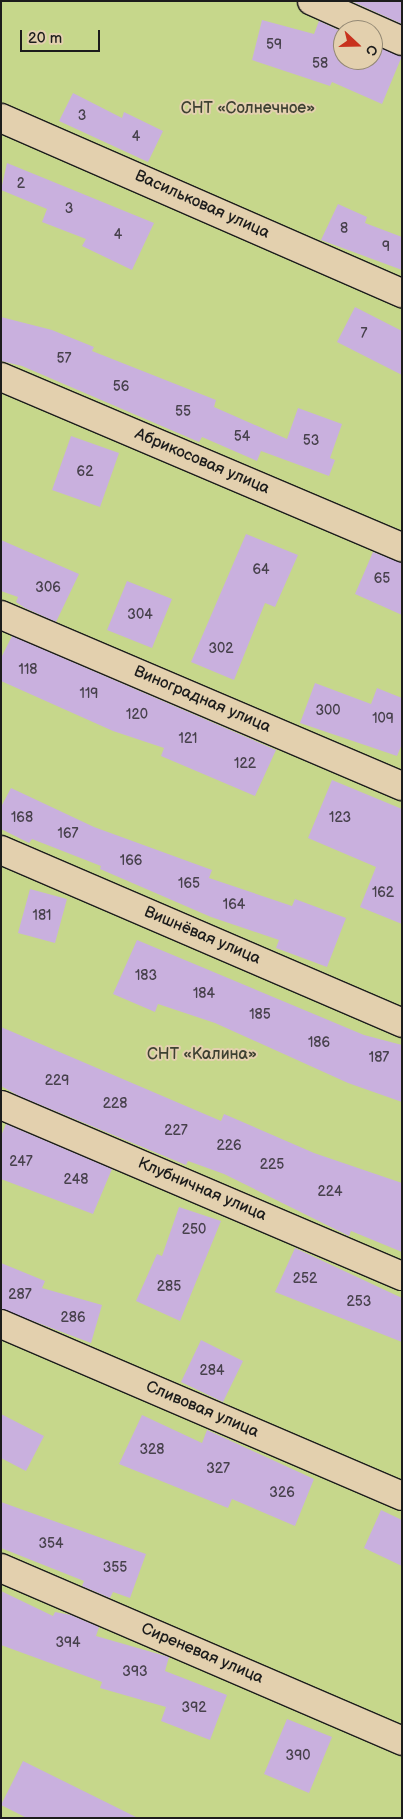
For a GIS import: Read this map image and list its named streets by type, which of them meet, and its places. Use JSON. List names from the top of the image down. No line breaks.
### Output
{"streets":{"street":["Васильковая улица","Абрикосовая улица","Виноградная улица","Вишнёвая улица","Клубничная улица","Сливовая улица","Сиреневая улица"]},"parks":["СНТ «Солнечное»","СНТ «Калина»"],"house_numbers":["59","58","3","4","2","3","8","4","9","7","57","56","55","54","53","62","64","65","306","304","302","118","119","300","120","109","121","122","168","123","167","166","165","162","164","181","183","184","185","186","187","229","228","227","226","247","225","248","224","250","252","285","287","253","286","284","328","327","326","354","355","394","393","392","390"],"scale_bar":"20 m","north":"right"}
